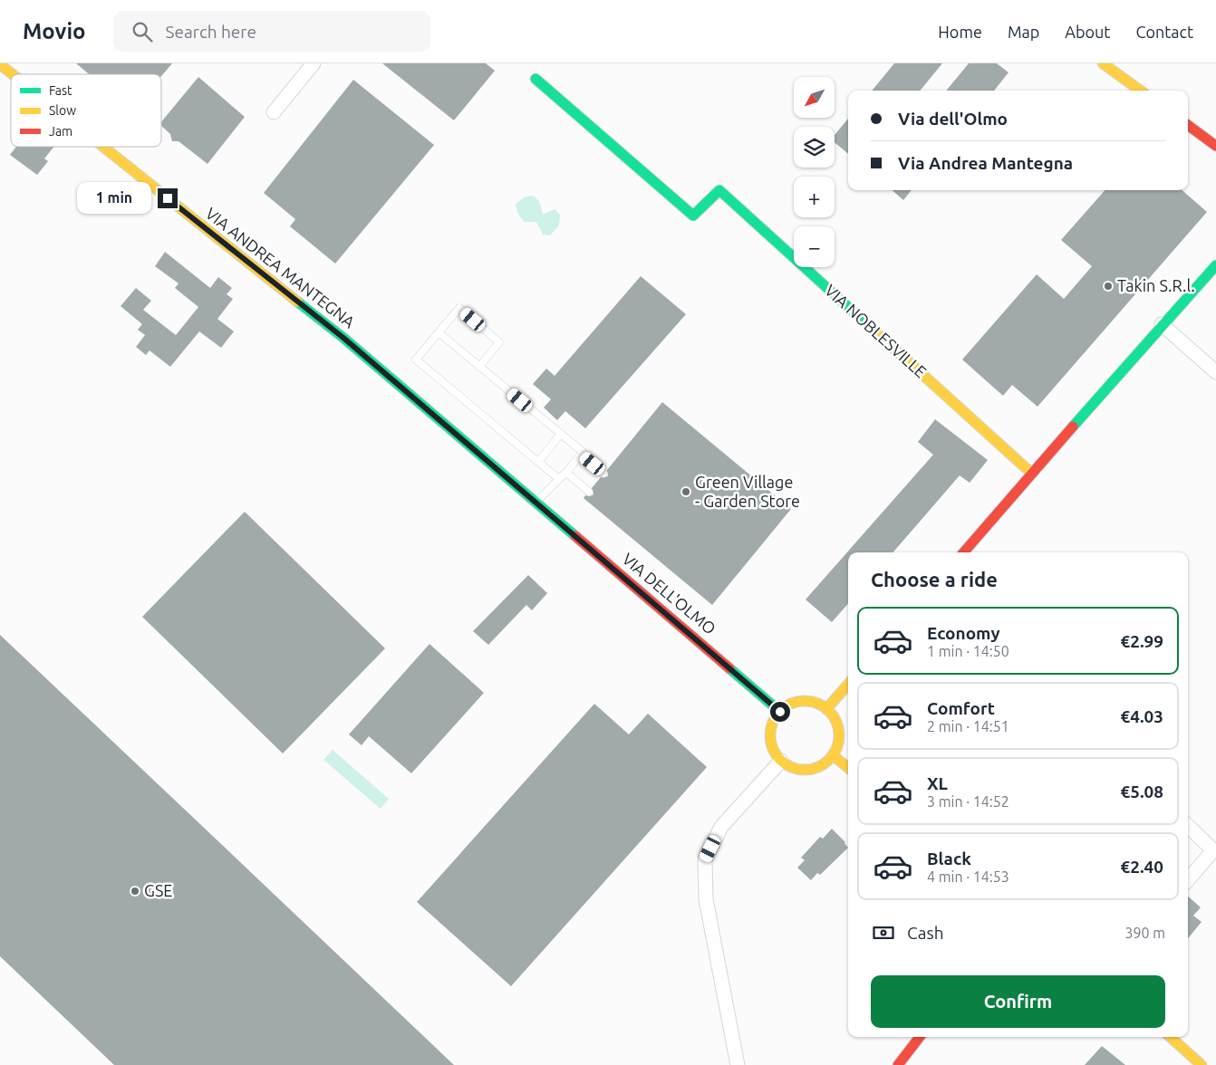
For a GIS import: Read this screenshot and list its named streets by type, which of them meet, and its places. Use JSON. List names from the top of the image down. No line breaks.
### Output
{"streets":{"main road":["VIA ANDREA MANTEGNA","VIA NOBLESVILLE","VIA DELL'OLMO"]},"crossings":[["VIA ANDREA MANTEGNA","VIA DELL'OLMO"]],"places":["Takin S.R.l.","Green Village - Garden Store","GSE"],"legend":["Fast","Slow","Jam"],"north":"bottom left","page":{"header":"Movio","search":"Search here","nav":["Home","Map","About","Contact"],"map_buttons":["+","−"],"banner":["Via dell'Olmo","Via Andrea Mantegna"],"bubble":"1 min","heading":"Choose a ride","list":[{"name":"Economy","note":"1 min · 14:50","value":"€2.99"},{"name":"Comfort","note":"2 min · 14:51","value":"€4.03"},{"name":"XL","note":"3 min · 14:52","value":"€5.08"},{"name":"Black","note":"4 min · 14:53","value":"€2.40"}],"pay":["Cash","390 m"],"buttons":"Confirm"}}
